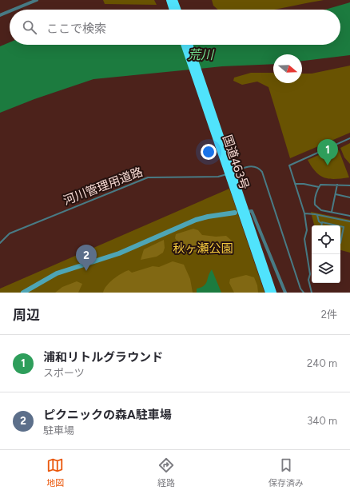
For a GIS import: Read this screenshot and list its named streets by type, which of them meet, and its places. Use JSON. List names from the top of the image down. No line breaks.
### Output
{"streets":{"highway":["国道463号"],"lane":["河川管理用道路"]},"water":["荒川"],"parks":["秋ヶ瀬公園"],"north":"right","page":{"search":"ここで検索","pins":["1","2"],"heading":["周辺","2件"],"list":[{"mark":"1","name":"浦和リトルグラウンド","note":"スポーツ","value":"240 m"},{"mark":"2","name":"ピクニックの森A駐車場","note":"駐車場","value":"340 m"}],"nav":["地図","経路","保存済み"]}}
